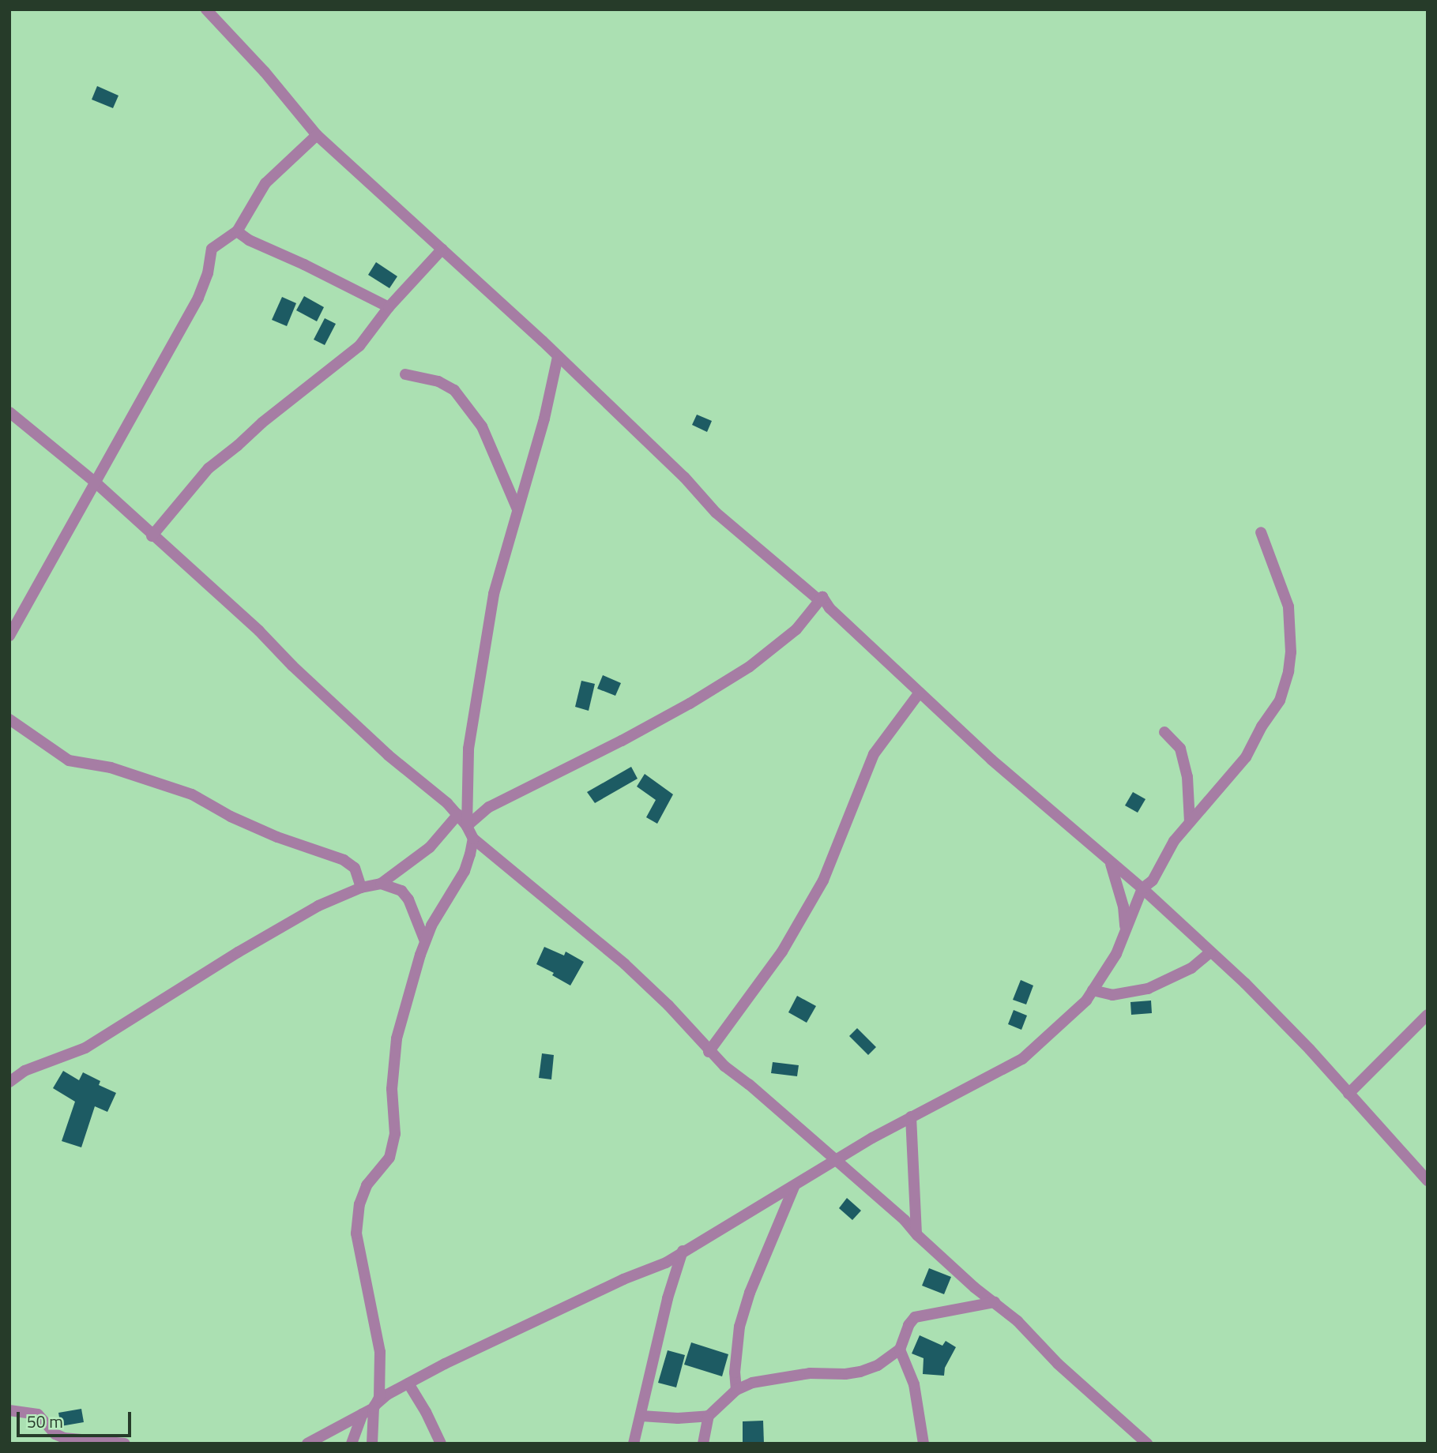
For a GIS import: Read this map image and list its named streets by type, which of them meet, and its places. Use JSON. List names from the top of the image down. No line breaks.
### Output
{"scale_bar":"50 m"}
